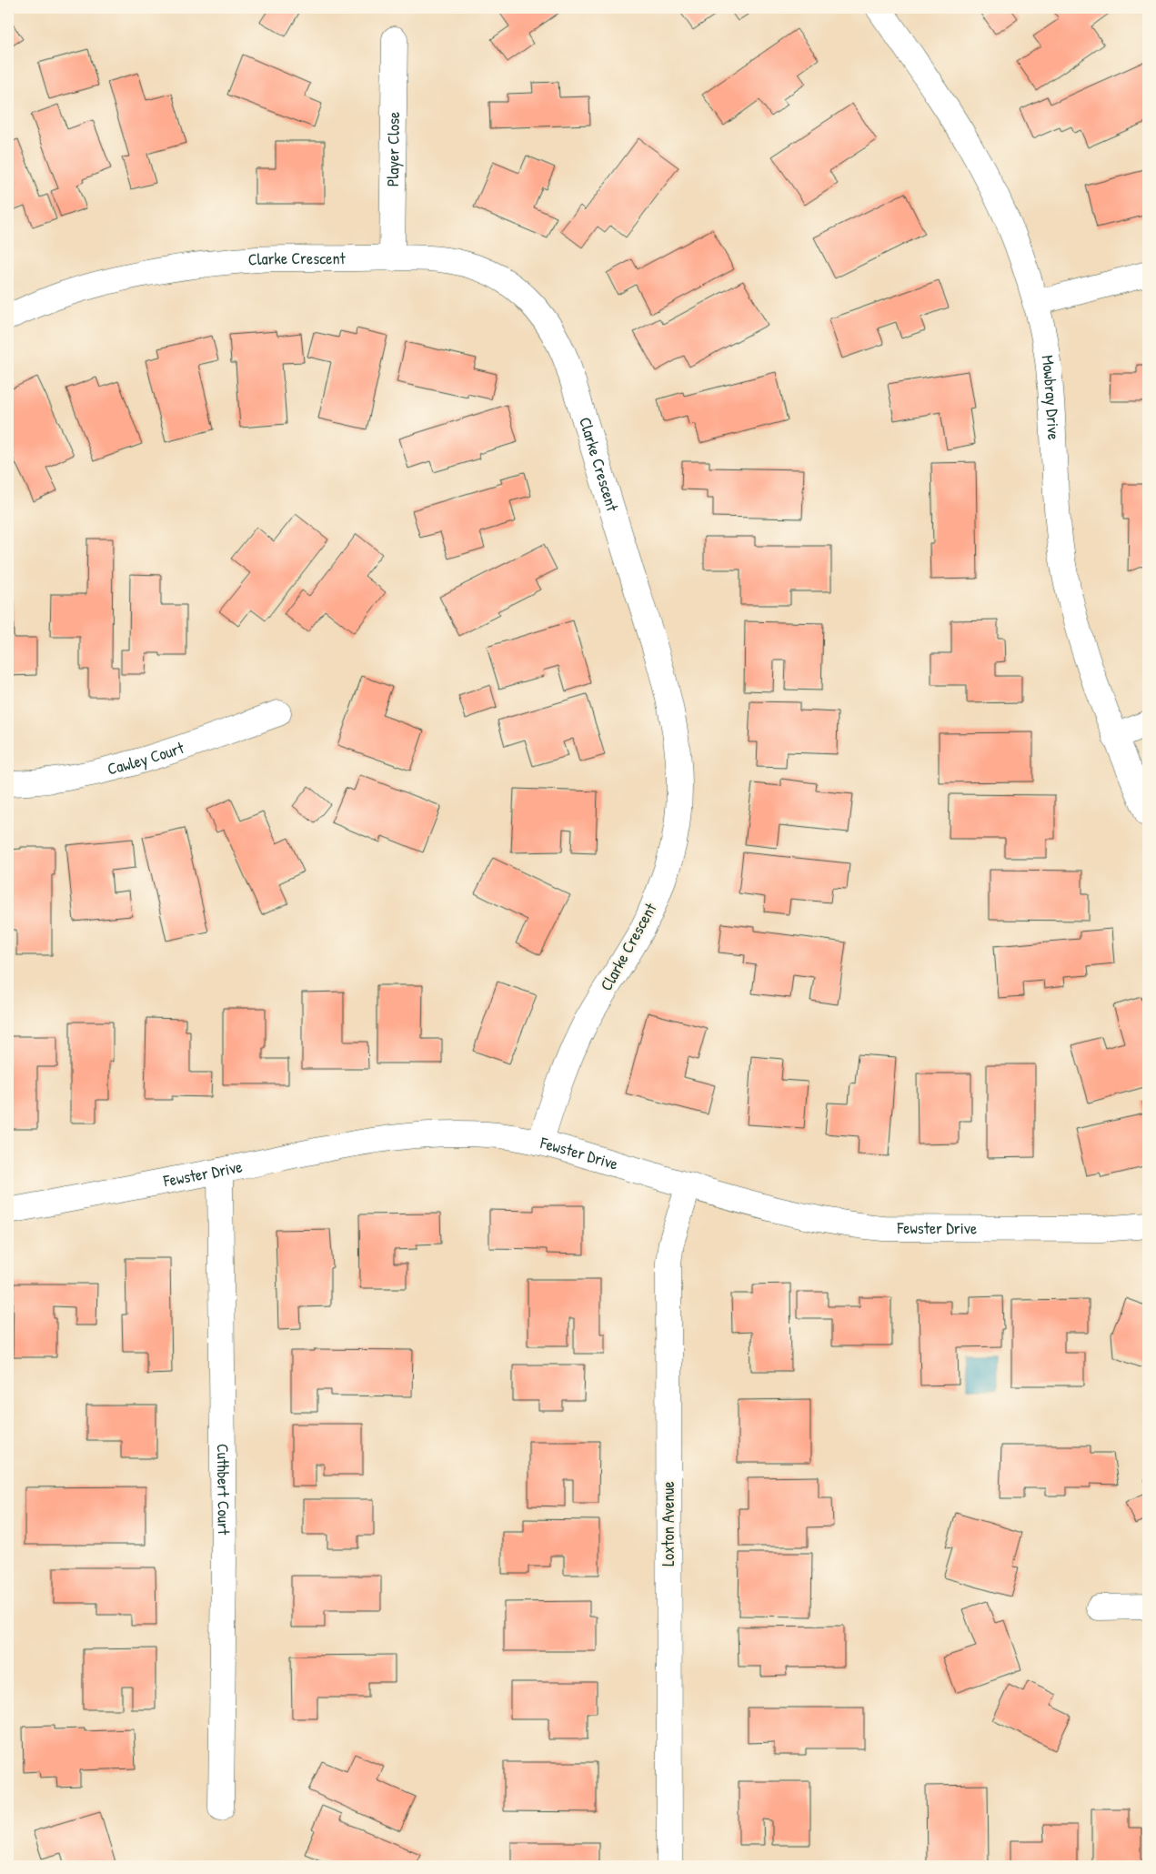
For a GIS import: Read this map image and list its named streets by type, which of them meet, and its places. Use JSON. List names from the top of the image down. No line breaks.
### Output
{"streets":{"street":["Player Close","Clarke Crescent","Mowbray Drive","Cawley Court","Fewster Drive","Cuthbert Court","Loxton Avenue"]},"crossings":[["Player Close","Clarke Crescent"],["Clarke Crescent","Fewster Drive"],["Fewster Drive","Cuthbert Court"],["Fewster Drive","Loxton Avenue"]]}
